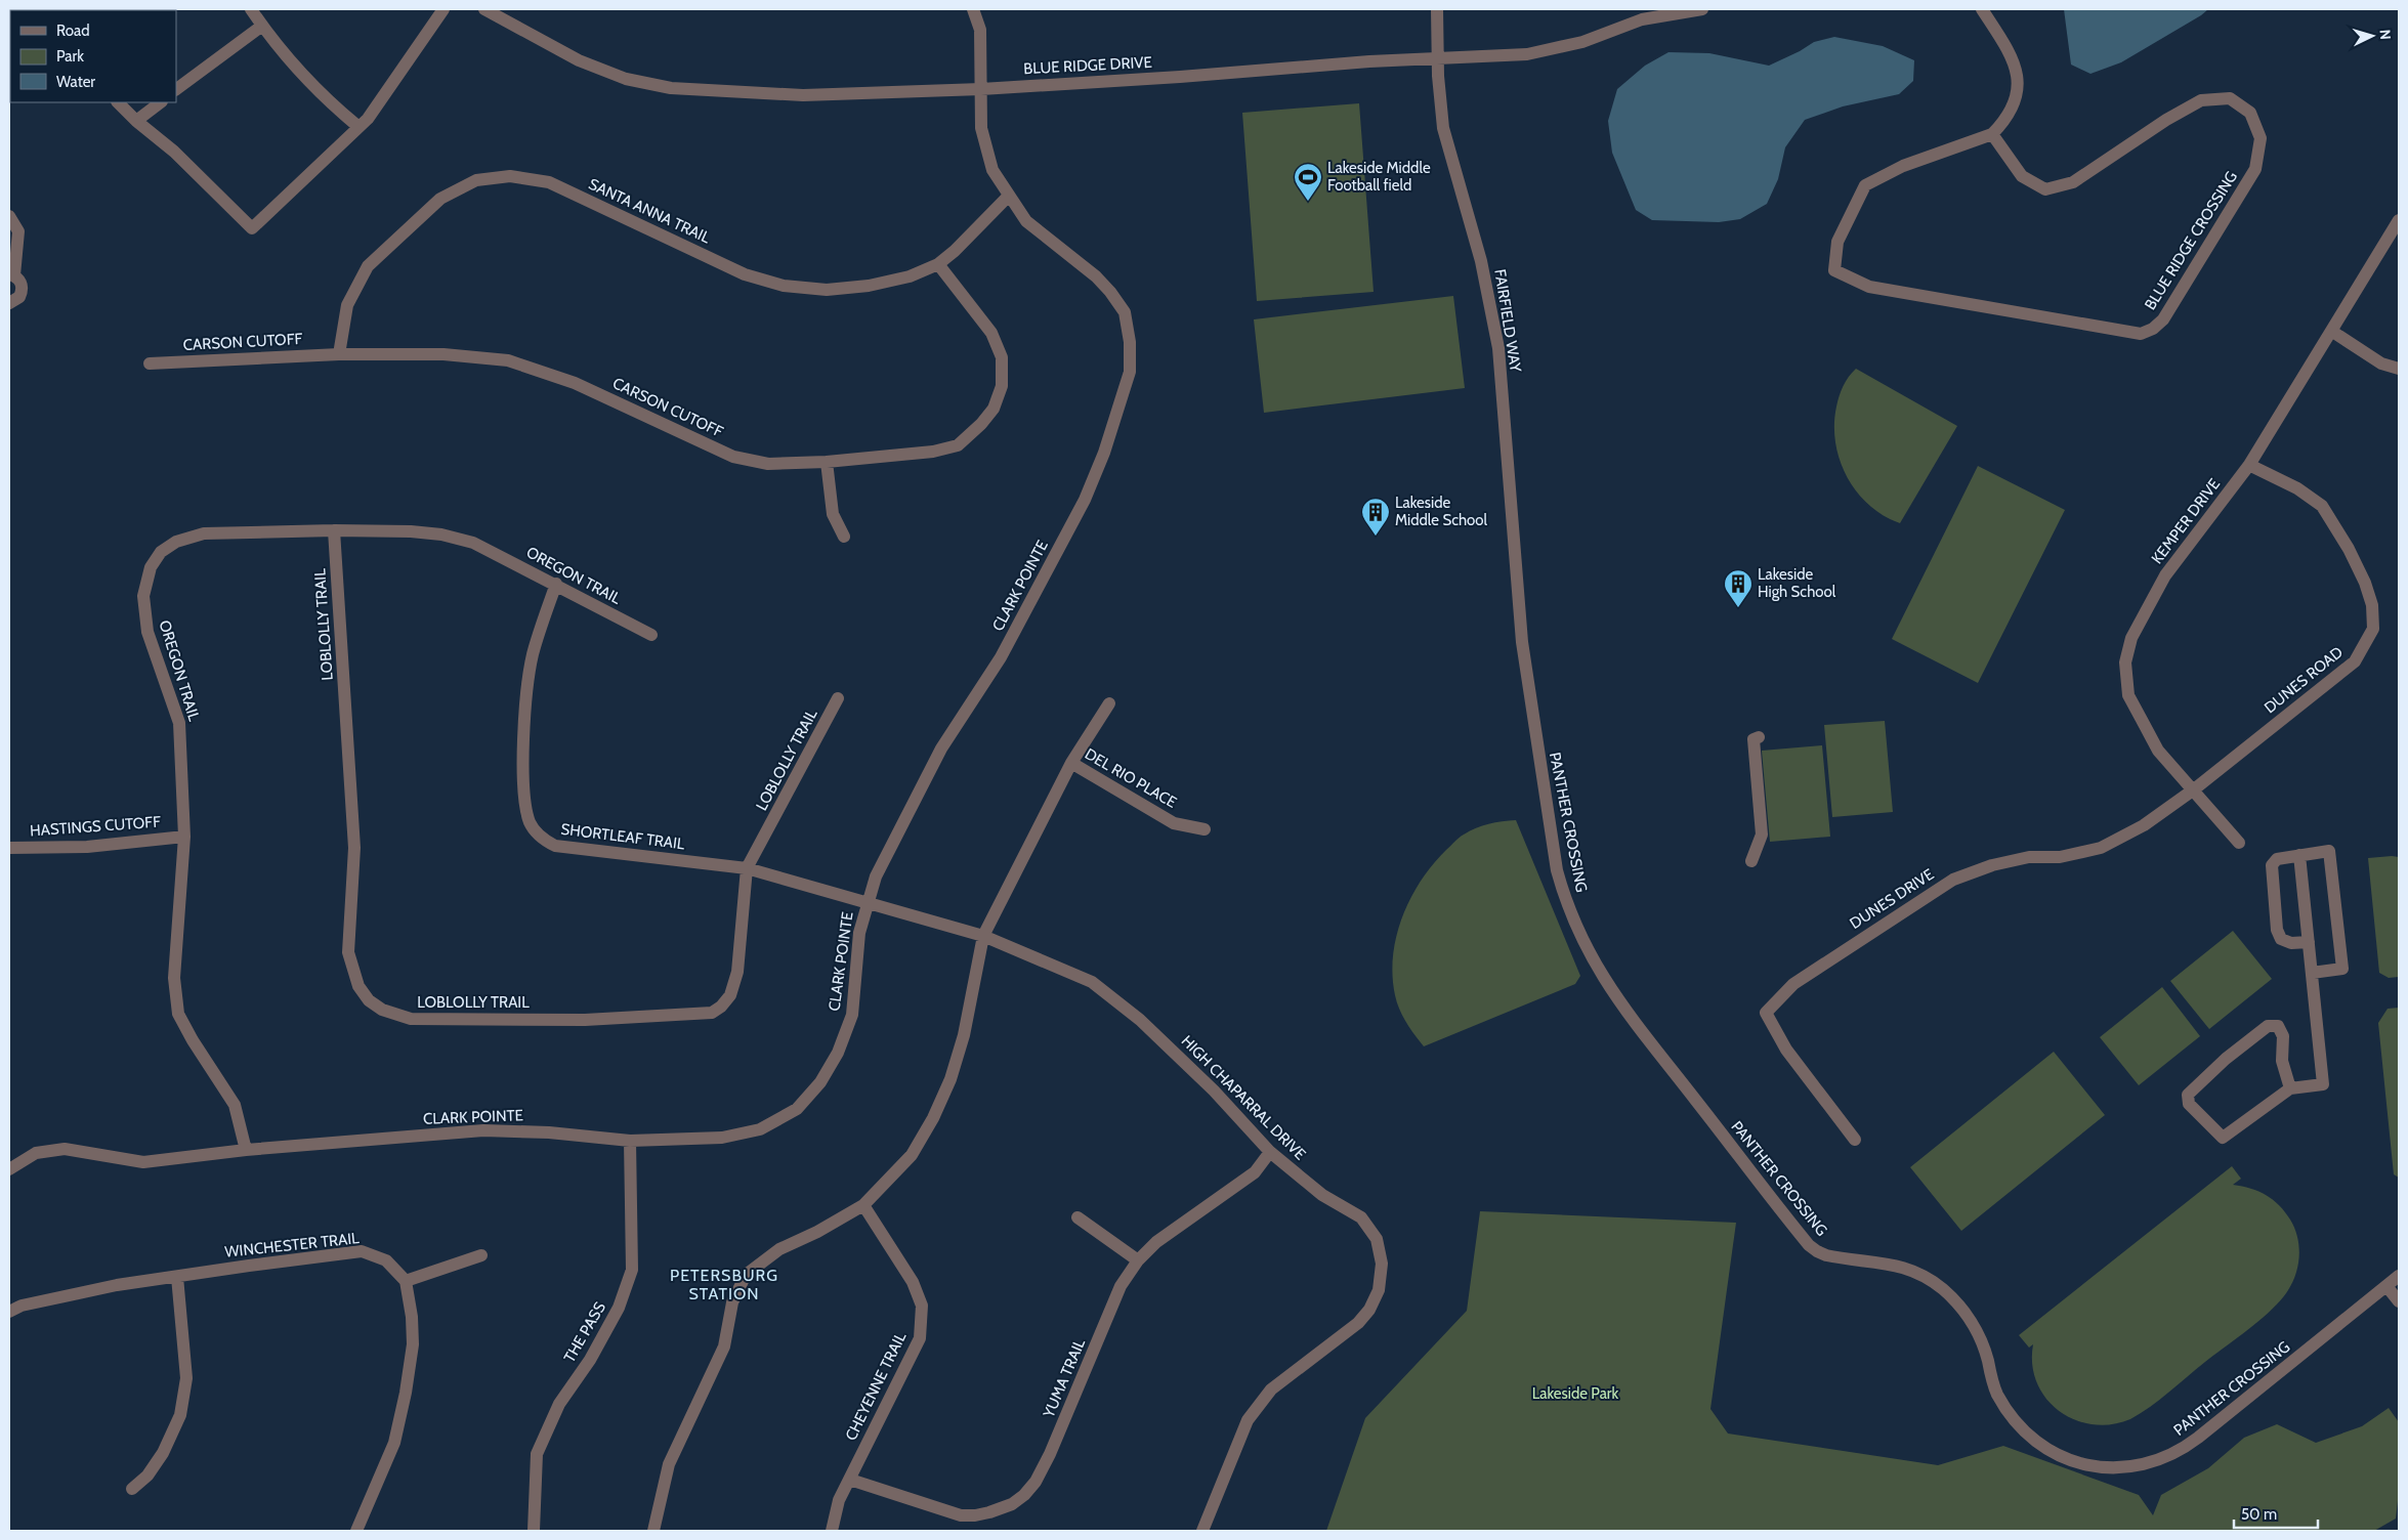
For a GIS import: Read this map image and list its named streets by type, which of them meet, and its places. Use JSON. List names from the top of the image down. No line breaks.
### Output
{"streets":{"street":["BLUE RIDGE DRIVE","SANTA ANNA TRAIL","BLUE RIDGE CROSSING","FAIRFIELD WAY","CARSON CUTOFF","KEMPER DRIVE","OREGON TRAIL","CLARK POINTE","LOBLOLLY TRAIL","DUNES ROAD","DEL RIO PLACE","PANTHER CROSSING","HASTINGS CUTOFF","SHORTLEAF TRAIL","DUNES DRIVE","HIGH CHAPARRAL DRIVE","WINCHESTER TRAIL","THE PASS","YUMA TRAIL","CHEYENNE TRAIL"]},"crossings":[["BLUE RIDGE DRIVE","FAIRFIELD WAY"],["BLUE RIDGE DRIVE","CLARK POINTE"],["SANTA ANNA TRAIL","CARSON CUTOFF"],["SANTA ANNA TRAIL","CLARK POINTE"],["FAIRFIELD WAY","PANTHER CROSSING"],["KEMPER DRIVE","DUNES ROAD"],["KEMPER DRIVE","DUNES DRIVE"],["OREGON TRAIL","CLARK POINTE"],["OREGON TRAIL","LOBLOLLY TRAIL"],["OREGON TRAIL","HASTINGS CUTOFF"],["OREGON TRAIL","SHORTLEAF TRAIL"],["CLARK POINTE","SHORTLEAF TRAIL"],["CLARK POINTE","HIGH CHAPARRAL DRIVE"],["CLARK POINTE","THE PASS"],["LOBLOLLY TRAIL","SHORTLEAF TRAIL"],["DUNES ROAD","DUNES DRIVE"],["SHORTLEAF TRAIL","HIGH CHAPARRAL DRIVE"],["HIGH CHAPARRAL DRIVE","YUMA TRAIL"],["YUMA TRAIL","CHEYENNE TRAIL"]],"districts":["PETERSBURG STATION"],"parks":["Lakeside Park"],"places":{"sports":["Lakeside Middle Football field"],"building":["Lakeside Middle School","Lakeside High School"]},"legend":["Road","Park","Water"],"scale_bar":"50 m","north":"right"}
